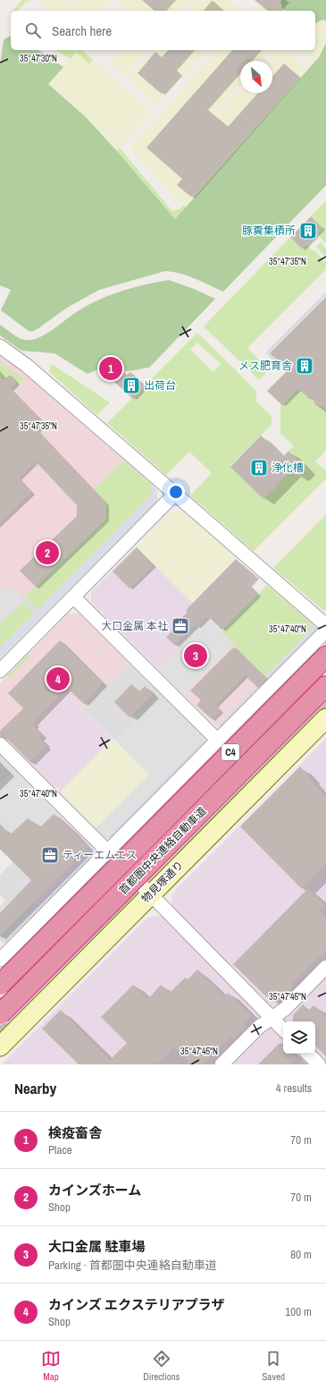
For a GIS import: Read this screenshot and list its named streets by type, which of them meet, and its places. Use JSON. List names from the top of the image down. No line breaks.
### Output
{"streets":{"highway":["C4","首都圏中央連絡自動車道"],"street":["物見塚通り"]},"places":{"building":["豚糞集積所","メス肥育舎","出荷台","浄化槽"],"office":["大口金属 本社","ティーエムエス"]},"north":"bottom right","page":{"search":"Search here","pins":["1","2","3","4"],"heading":["Nearby","4 results"],"list":[{"mark":"1","name":"検疫畜舎","note":"Place","value":"70 m"},{"mark":"2","name":"カインズホーム","note":"Shop","value":"70 m"},{"mark":"3","name":"大口金属 駐車場","note":"Parking · 首都圏中央連絡自動車道","value":"80 m"},{"mark":"4","name":"カインズ エクステリアプラザ","note":"Shop","value":"100 m"}],"nav":["Map","Directions","Saved"]},"coordinates":["35°47'30\"N","35°47'35\"N","35°47'40\"N","35°47'45\"N"]}
